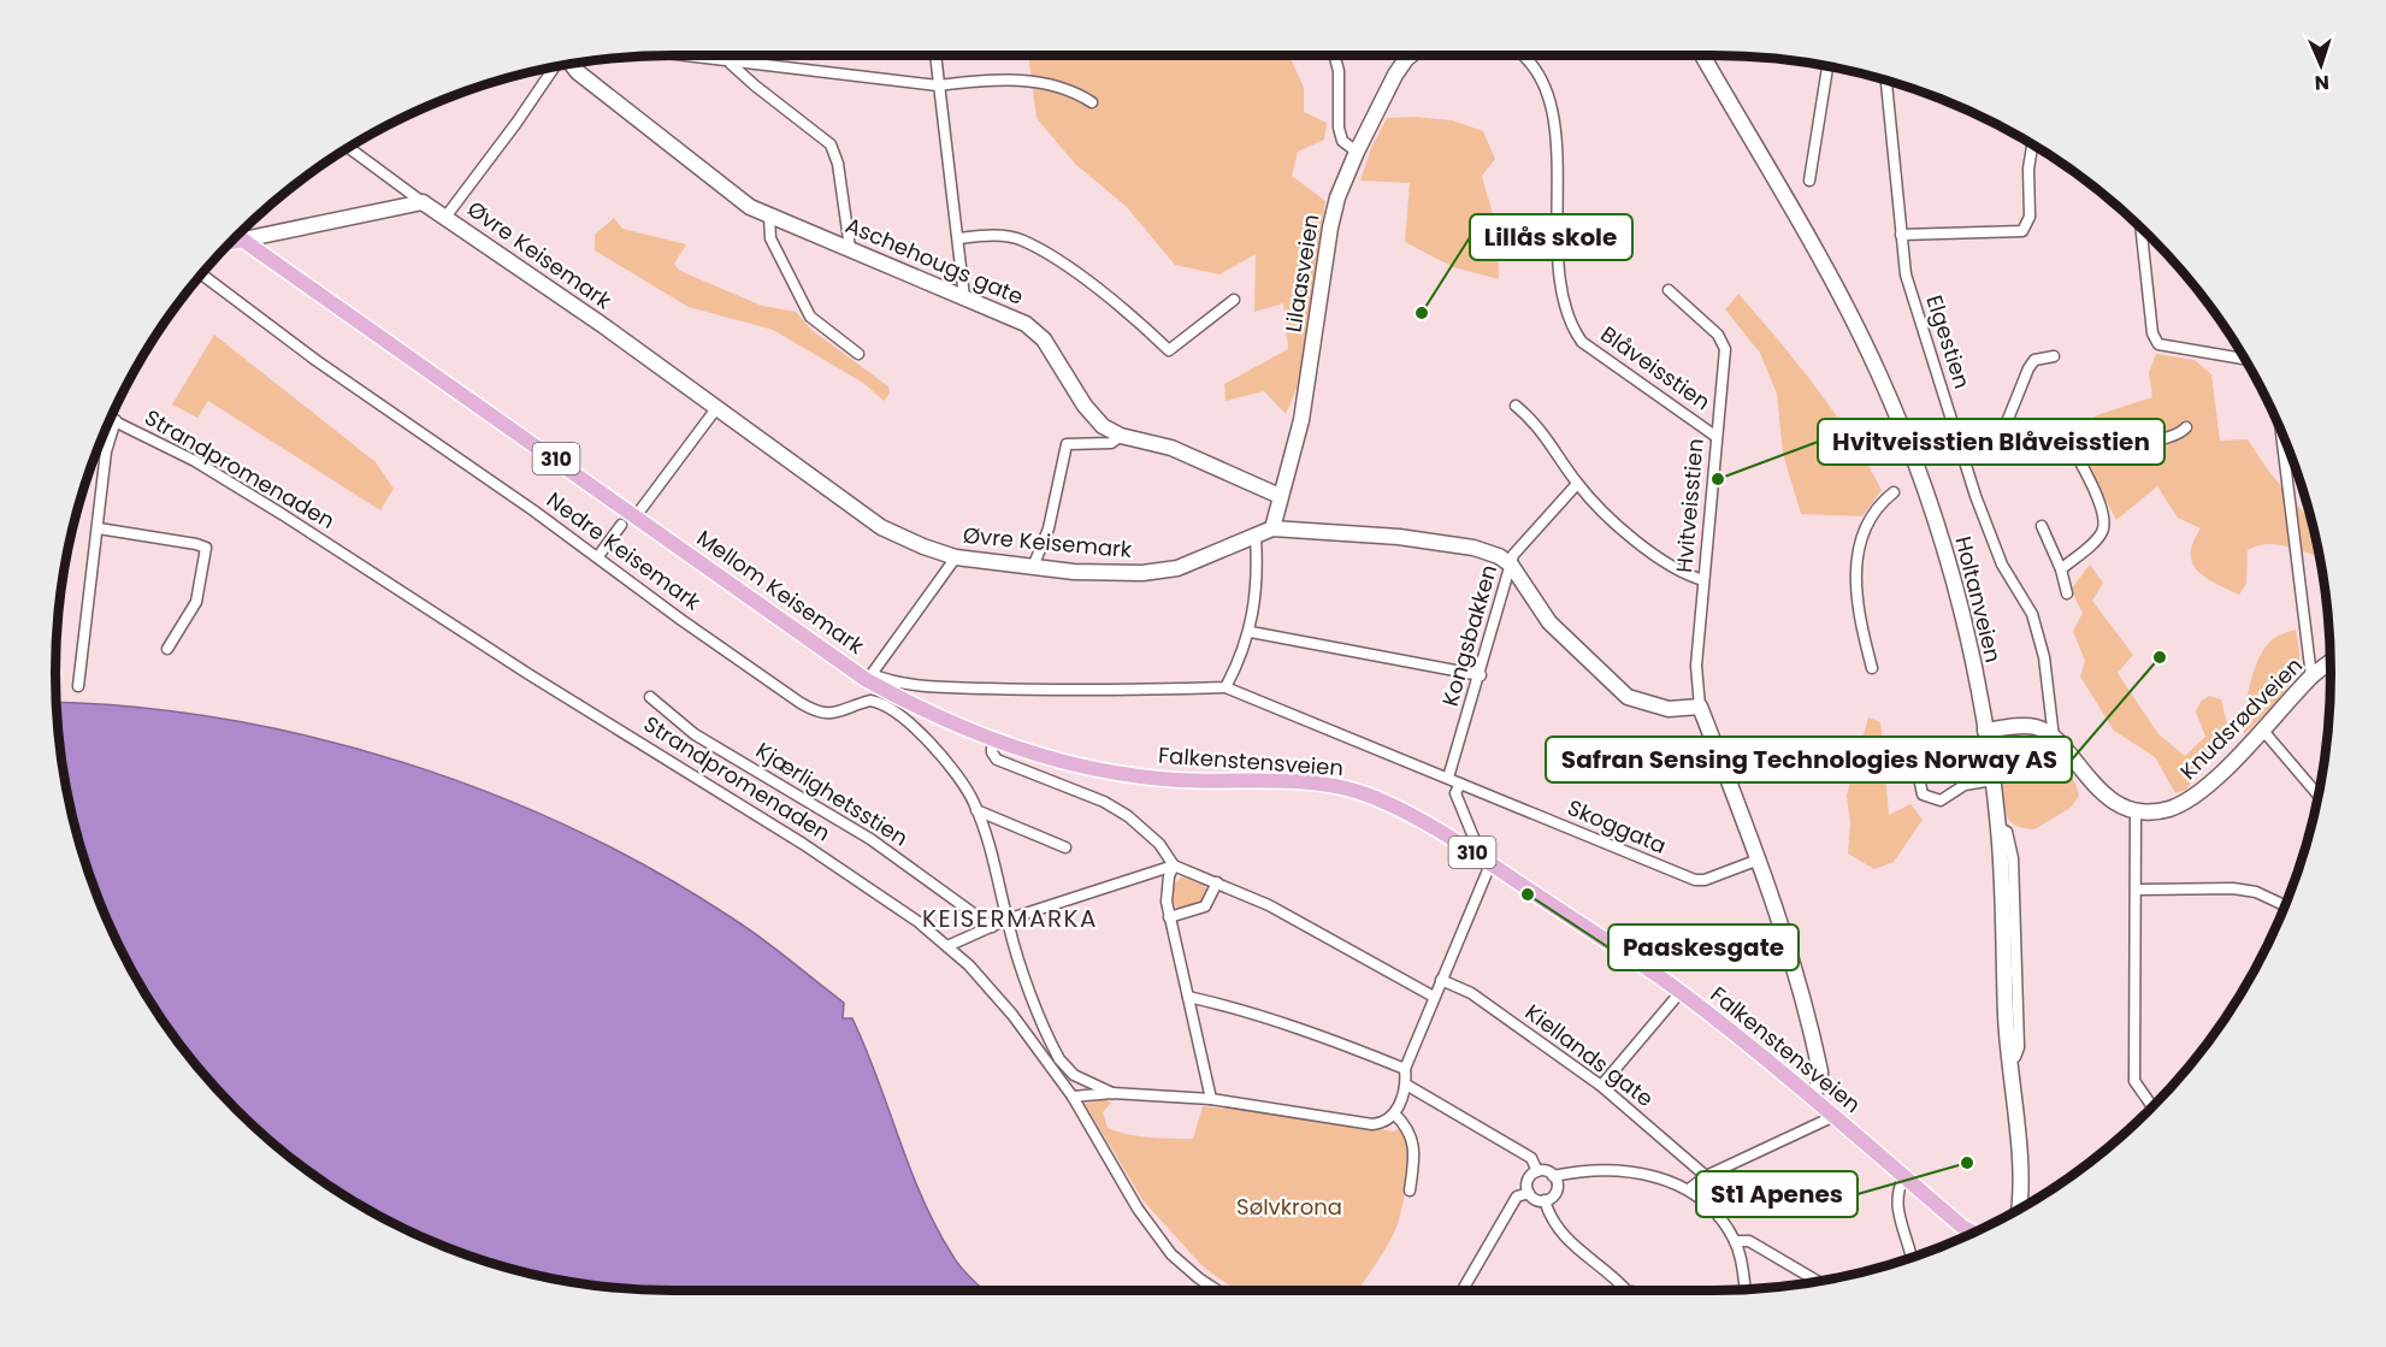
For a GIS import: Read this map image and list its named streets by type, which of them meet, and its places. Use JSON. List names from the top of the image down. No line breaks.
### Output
{"streets":{"main road":["Øvre Keisemark","Aschehougs gate","Lilaasveien","310","Mellom Keisemark","Holtanveien","Knudsrødveien","Falkenstensveien"],"street":["Elgestien","Blåveisstien","Strandpromenaden","Hvitveisstien","Nedre Keisemark","Kongsbakken","Kjærlighetsstien","Skoggata","Kiellands gate"]},"crossings":[["Øvre Keisemark","Lilaasveien"],["Øvre Keisemark","Kongsbakken"],["Aschehougs gate","Lilaasveien"],["Blåveisstien","Hvitveisstien"],["Mellom Keisemark","Falkenstensveien"],["Mellom Keisemark","Skoggata"],["Kongsbakken","Skoggata"]],"districts":["KEISERMARKA"],"parks":["Sølvkrona"],"places":["Lillås skole","Hvitveisstien Blåveisstien","Safran Sensing Technologies Norway AS","Paaskesgate","St1 Apenes"],"north":"bottom"}
